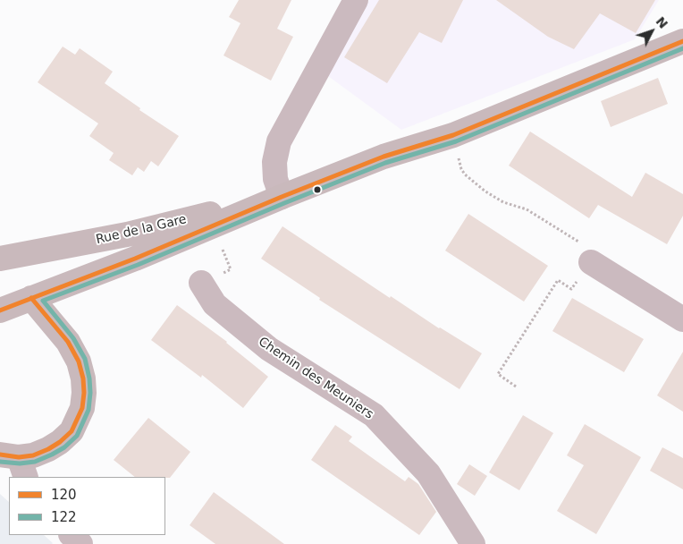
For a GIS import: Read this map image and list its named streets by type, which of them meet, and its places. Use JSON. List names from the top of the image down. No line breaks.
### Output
{"streets":{"main road":["Rue de la Gare"],"street":["Chemin des Meuniers"]},"lines":["transit line 120","transit line 122"],"legend":["120","122"],"north":"top right"}
